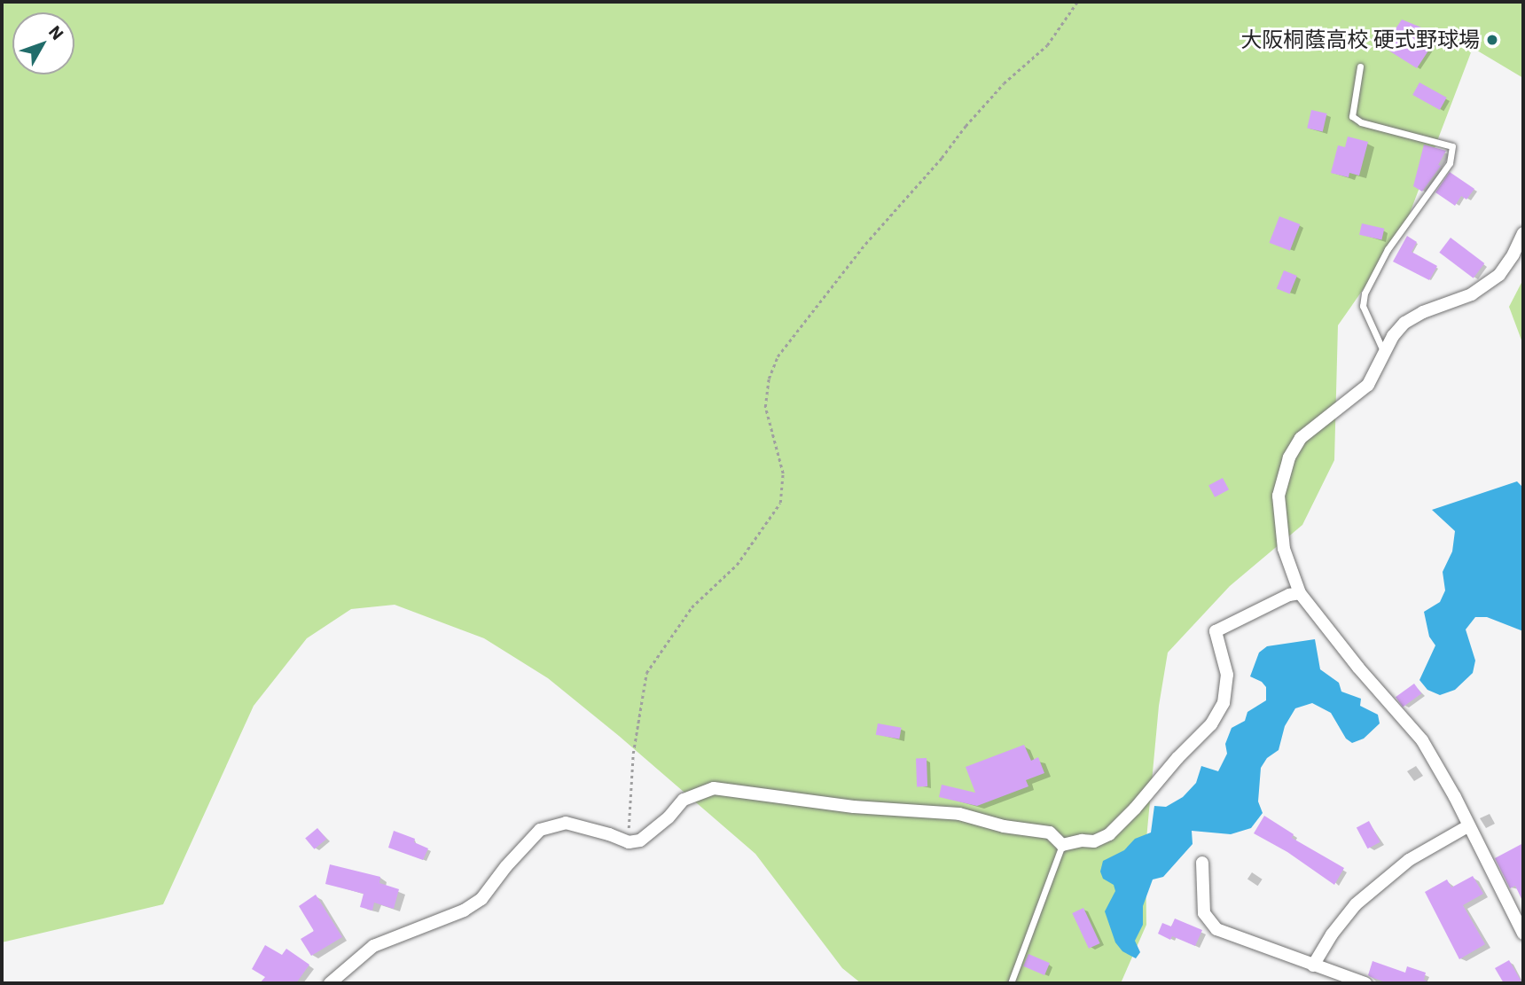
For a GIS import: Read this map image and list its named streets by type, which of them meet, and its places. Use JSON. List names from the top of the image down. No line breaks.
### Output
{"places":["大阪桐蔭高校 硬式野球場"],"north":"top right"}
